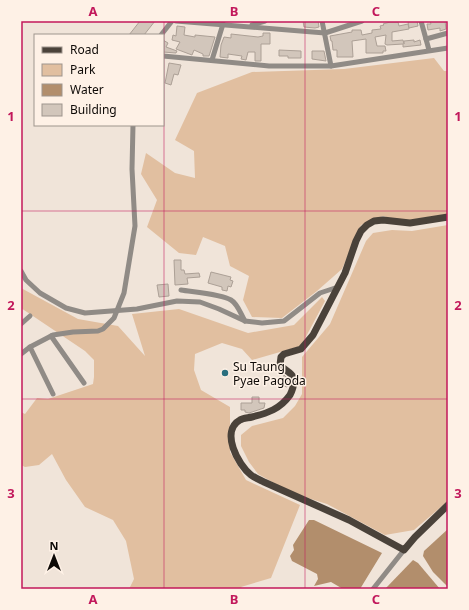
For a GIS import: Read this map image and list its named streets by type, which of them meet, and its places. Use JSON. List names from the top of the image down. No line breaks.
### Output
{"places":["Su Taung Pyae Pagoda"],"legend":["Road","Park","Water","Building"],"north":"top","grid":{"columns":["A","B","C"],"rows":["1","2","3"]}}
